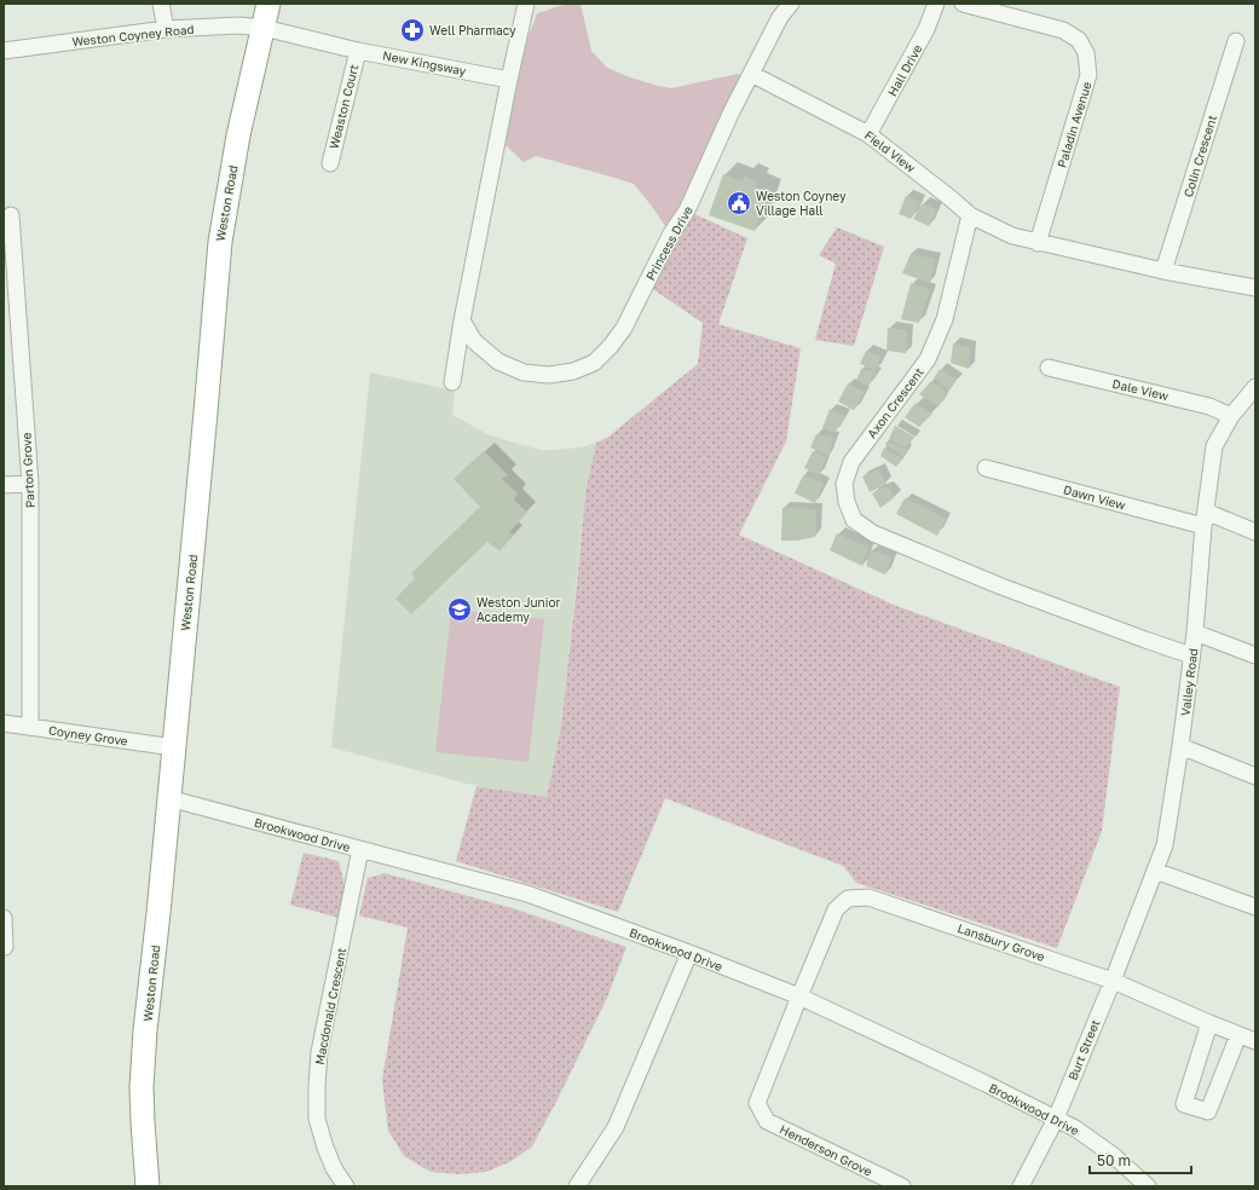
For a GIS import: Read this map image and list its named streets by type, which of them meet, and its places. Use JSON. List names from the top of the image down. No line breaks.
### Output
{"streets":{"highway":["Weston Road"],"street":["Weston Coyney Road","New Kingsway","Hall Drive","Weaston Court","Paladin Avenue","Field View","Colin Crescent","Princess Drive","Dale View","Axon Crescent","Parton Grove","Dawn View","Valley Road","Coyney Grove","Brookwood Drive","Lansbury Grove","Macdonald Crescent","Burt Street","Henderson Grove"]},"crossings":[["Weston Coyney Road","New Kingsway"],["Weston Coyney Road","Weston Road"],["New Kingsway","Weaston Court"],["New Kingsway","Weston Road"],["Hall Drive","Field View"],["Field View","Princess Drive"],["Field View","Axon Crescent"],["Weston Road","Coyney Grove"],["Weston Road","Brookwood Drive"],["Dale View","Valley Road"],["Axon Crescent","Valley Road"],["Parton Grove","Coyney Grove"],["Dawn View","Valley Road"],["Valley Road","Lansbury Grove"],["Valley Road","Burt Street"],["Brookwood Drive","Lansbury Grove"],["Brookwood Drive","Macdonald Crescent"],["Brookwood Drive","Burt Street"],["Brookwood Drive","Henderson Grove"],["Lansbury Grove","Burt Street"],["Lansbury Grove","Henderson Grove"]],"places":{"pharmacy":["Well Pharmacy"],"public building":["Weston Coyney Village Hall"],"school or university":["Weston Junior Academy"]},"scale_bar":"50 m"}
